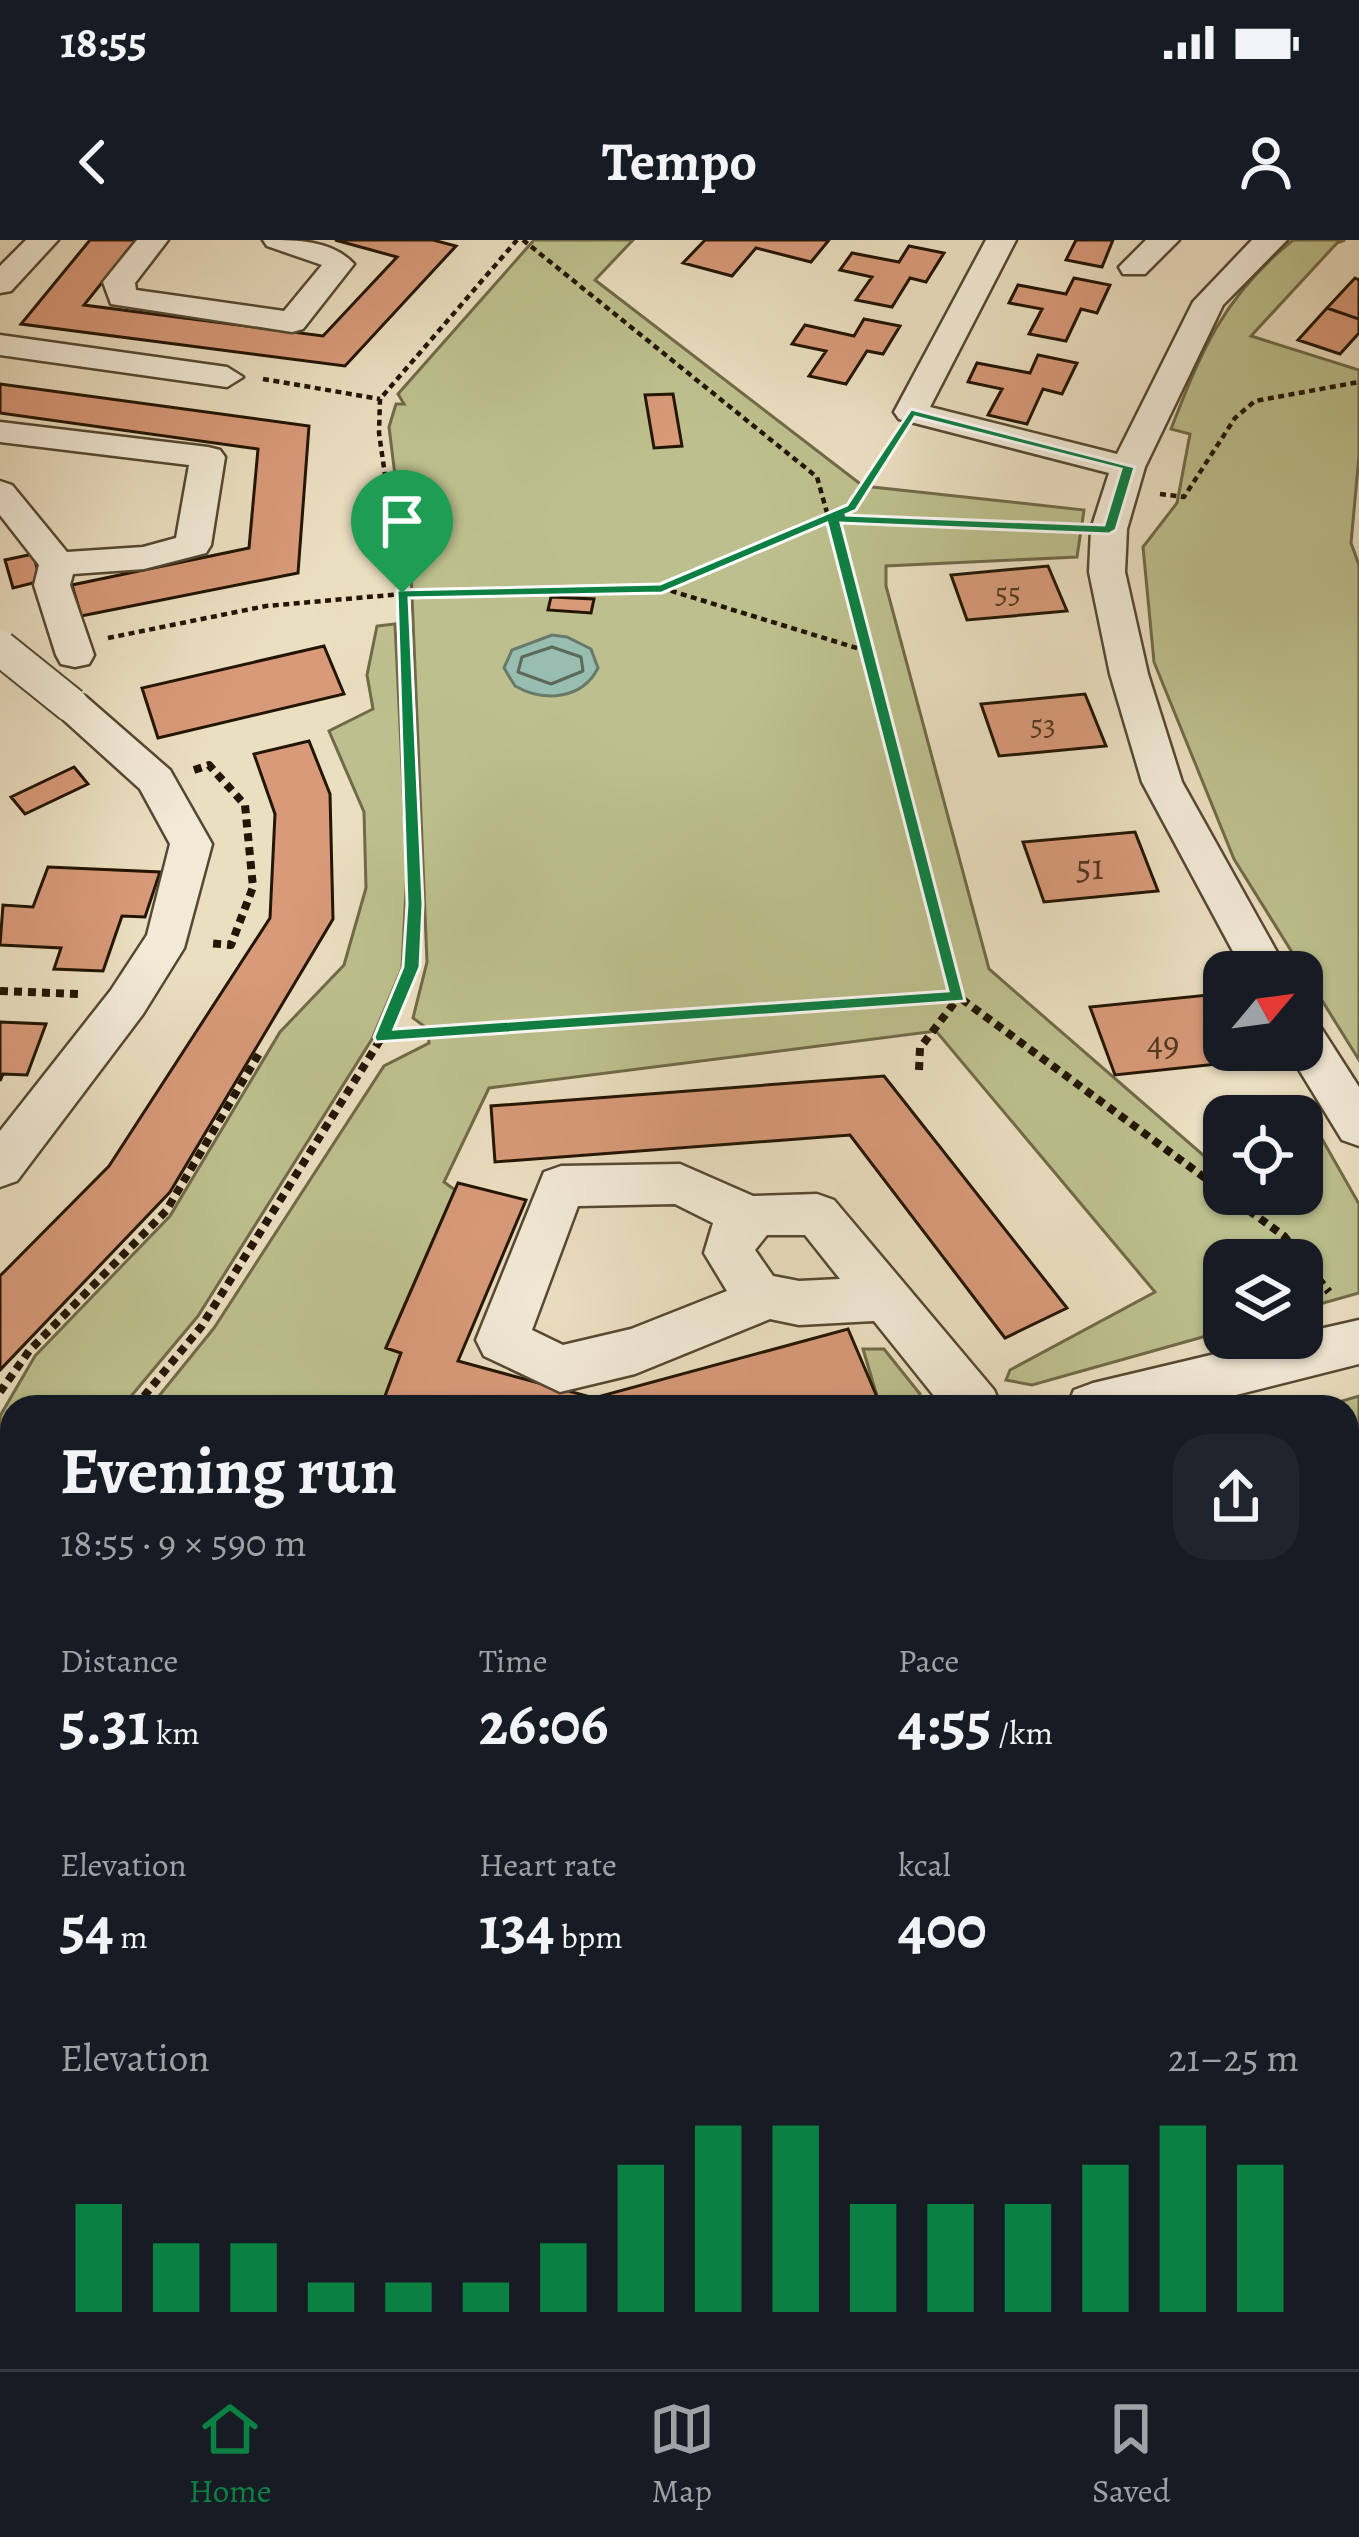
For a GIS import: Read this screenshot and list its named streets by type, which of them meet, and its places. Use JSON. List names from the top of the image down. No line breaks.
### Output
{"house_numbers":["55","53","51","49"],"north":"top right","page":{"status":"18:55","header":"Tempo","heading":["Evening run","18:55 · 9 × 590 m"],"stats":[["Distance","5.31 km"],["Time","26:06"],["Pace","4:55 /km"],["Elevation","54 m"],["Heart rate","134 bpm"],["kcal","400"]],"chart":["Elevation","21–25 m"],"tabs":["Home","Map","Saved"]}}
